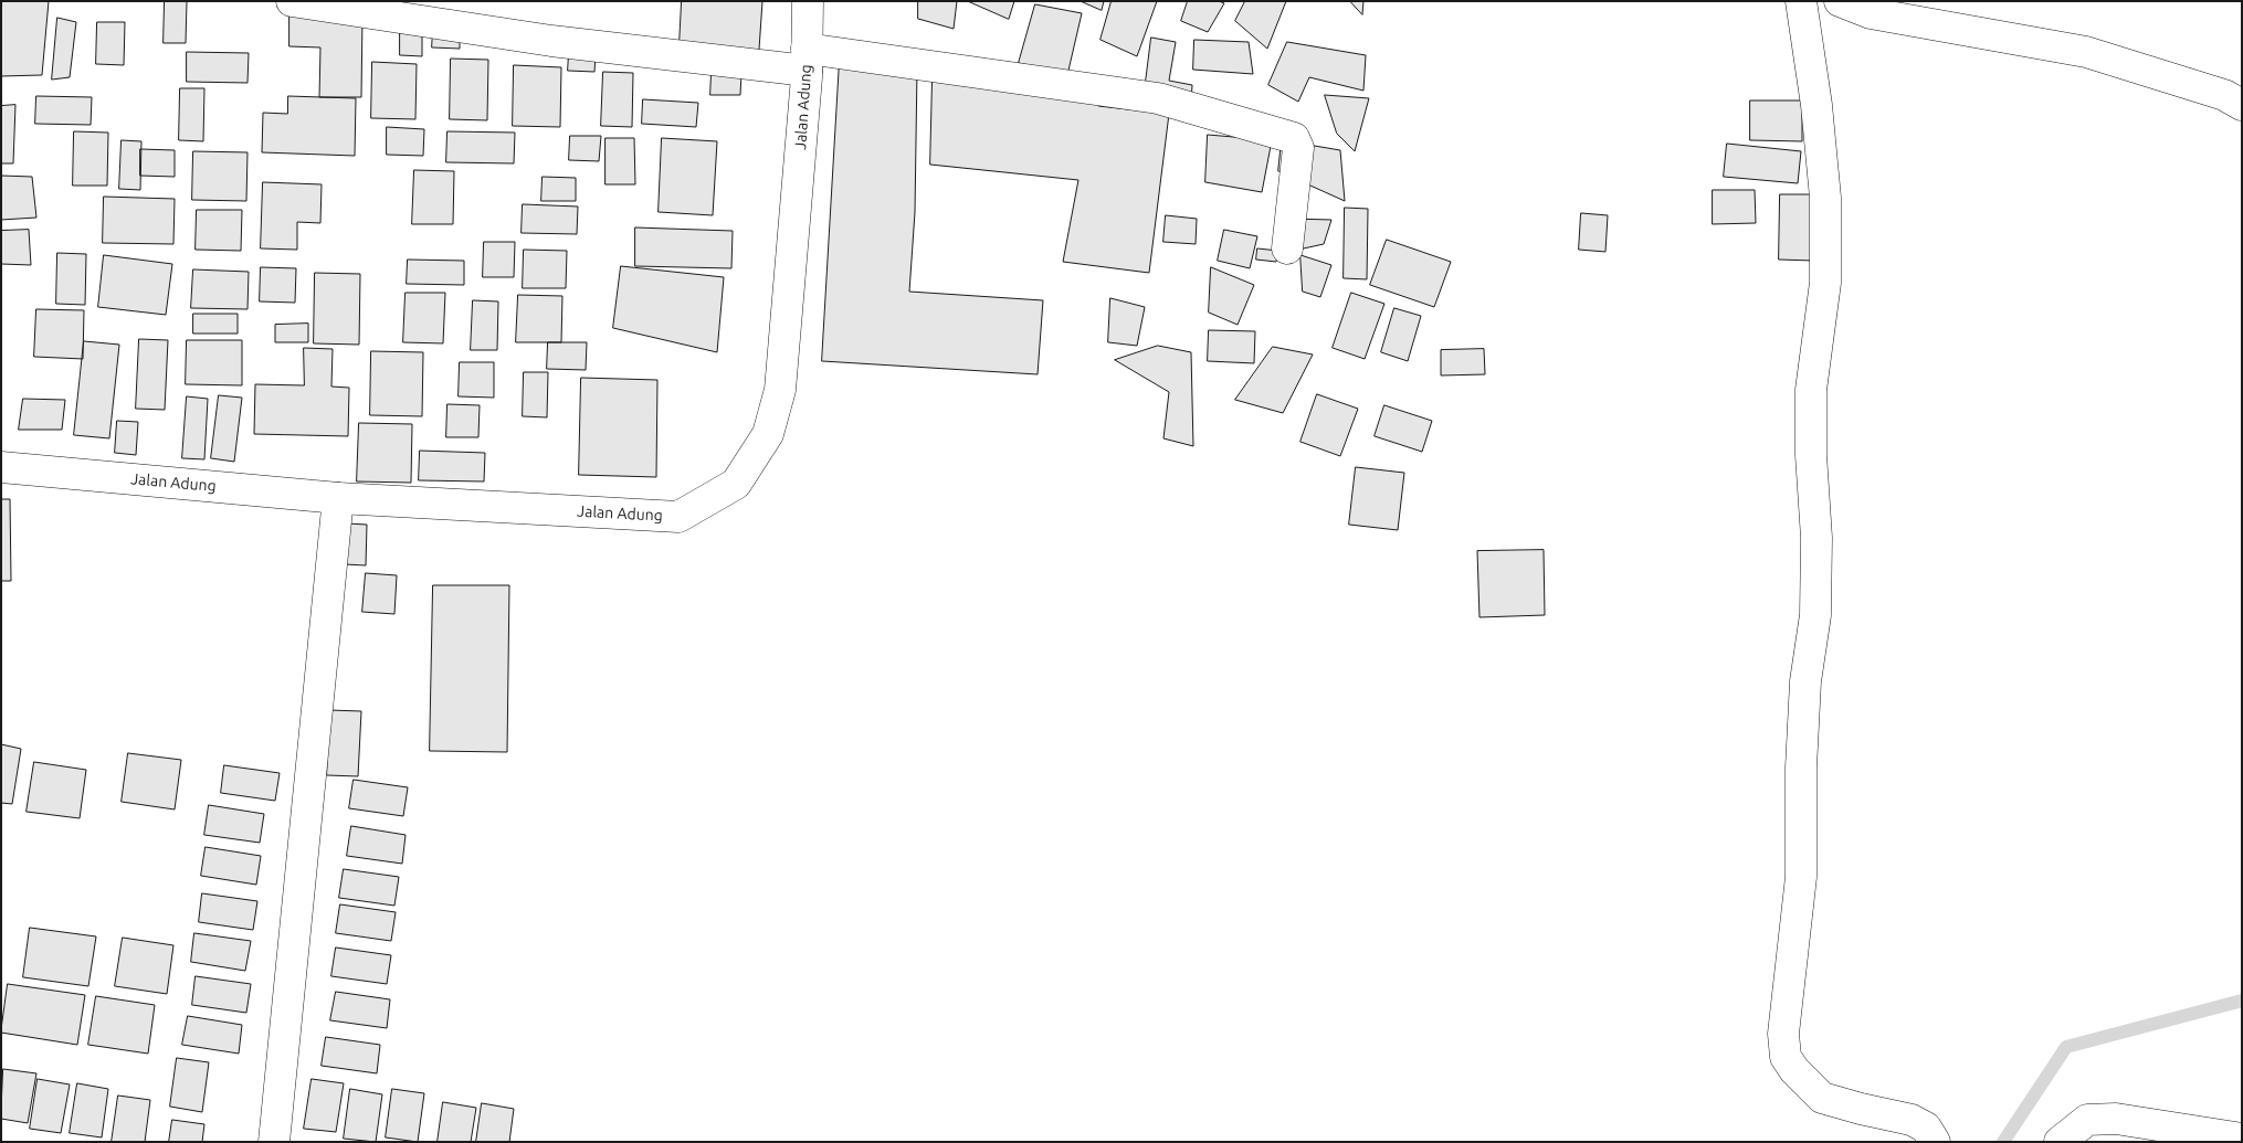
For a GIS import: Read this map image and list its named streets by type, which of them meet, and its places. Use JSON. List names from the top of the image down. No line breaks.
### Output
{"streets":{"street":["Jalan Adung"]}}
